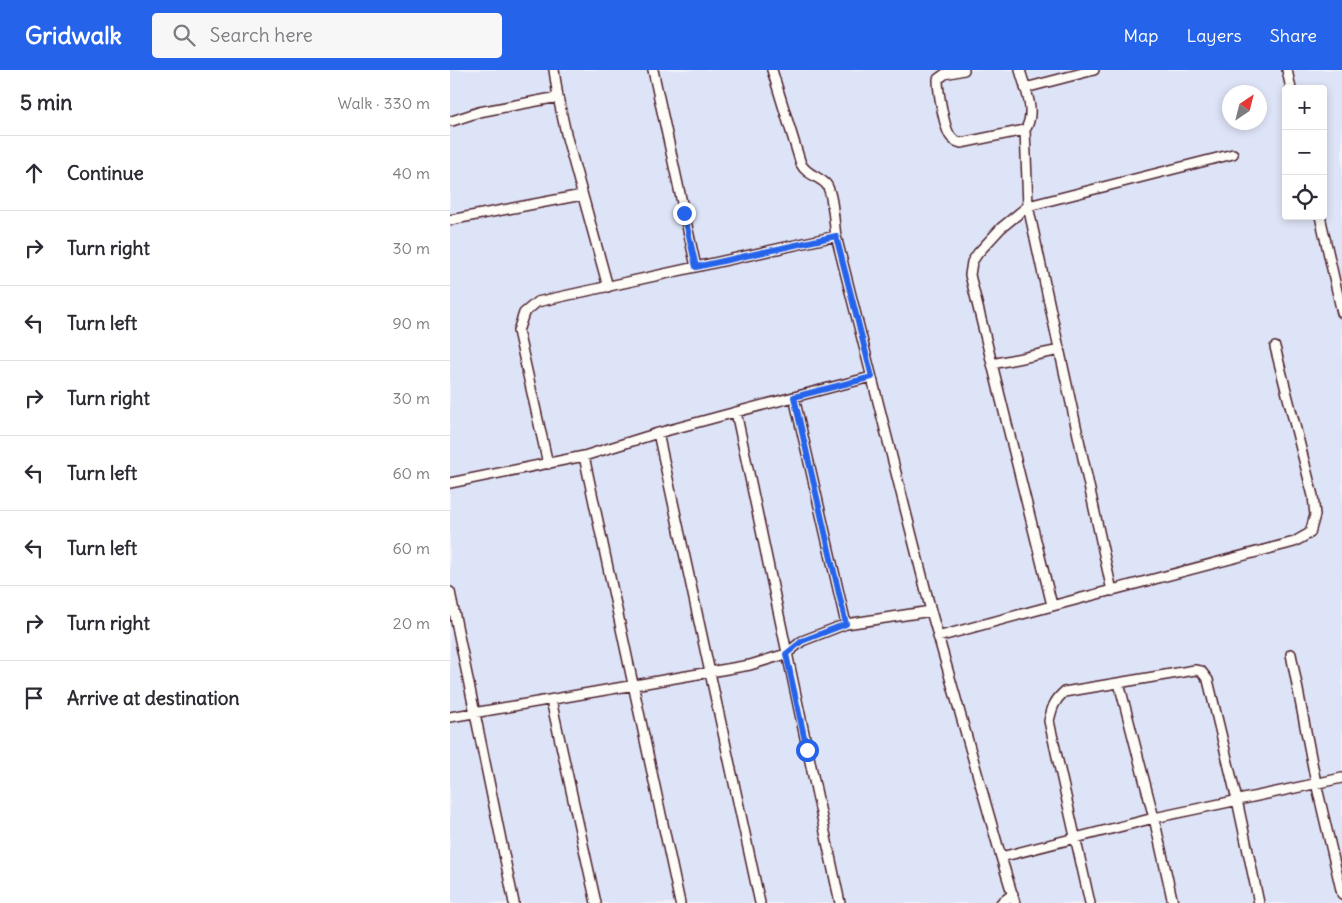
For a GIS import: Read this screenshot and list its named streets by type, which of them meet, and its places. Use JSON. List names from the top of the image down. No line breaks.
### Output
{"north":"top right","page":{"header":"Gridwalk","search":"Search here","nav":["Map","Layers","Share"],"heading":["5 min","Walk · 330 m"],"map_buttons":["+","−"],"list":[["Continue","40 m"],["Turn right","30 m"],["Turn left","90 m"],["Turn right","30 m"],["Turn left","60 m"],["Turn left","60 m"],["Turn right","20 m"],"Arrive at destination"]}}
